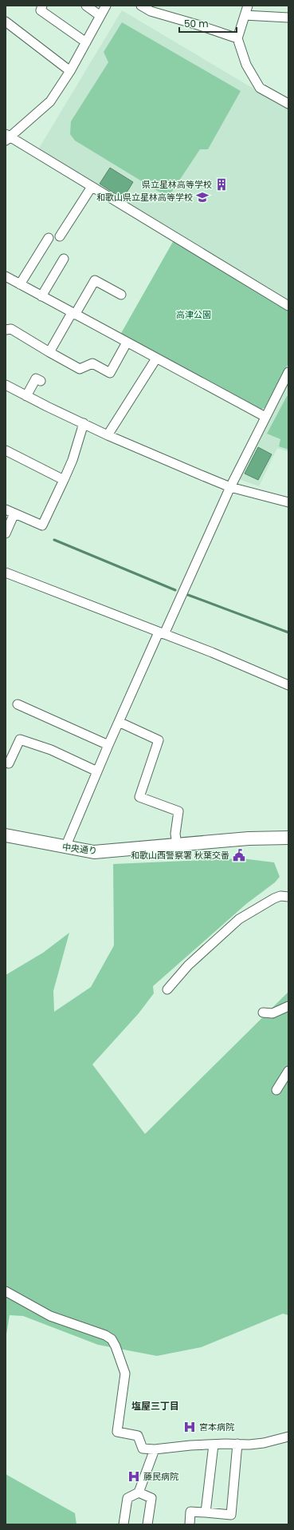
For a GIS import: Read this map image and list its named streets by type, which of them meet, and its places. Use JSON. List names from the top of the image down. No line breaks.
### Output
{"streets":{"highway":["中央通り"]},"districts":["塩屋三丁目"],"parks":["高津公園"],"places":{"building":["県立星林高等学校"],"school or university":["和歌山県立星林高等学校"],"public building":["和歌山西警察署 秋葉交番"],"hospital":["宮本病院","藤民病院"]},"scale_bar":"50 m"}
